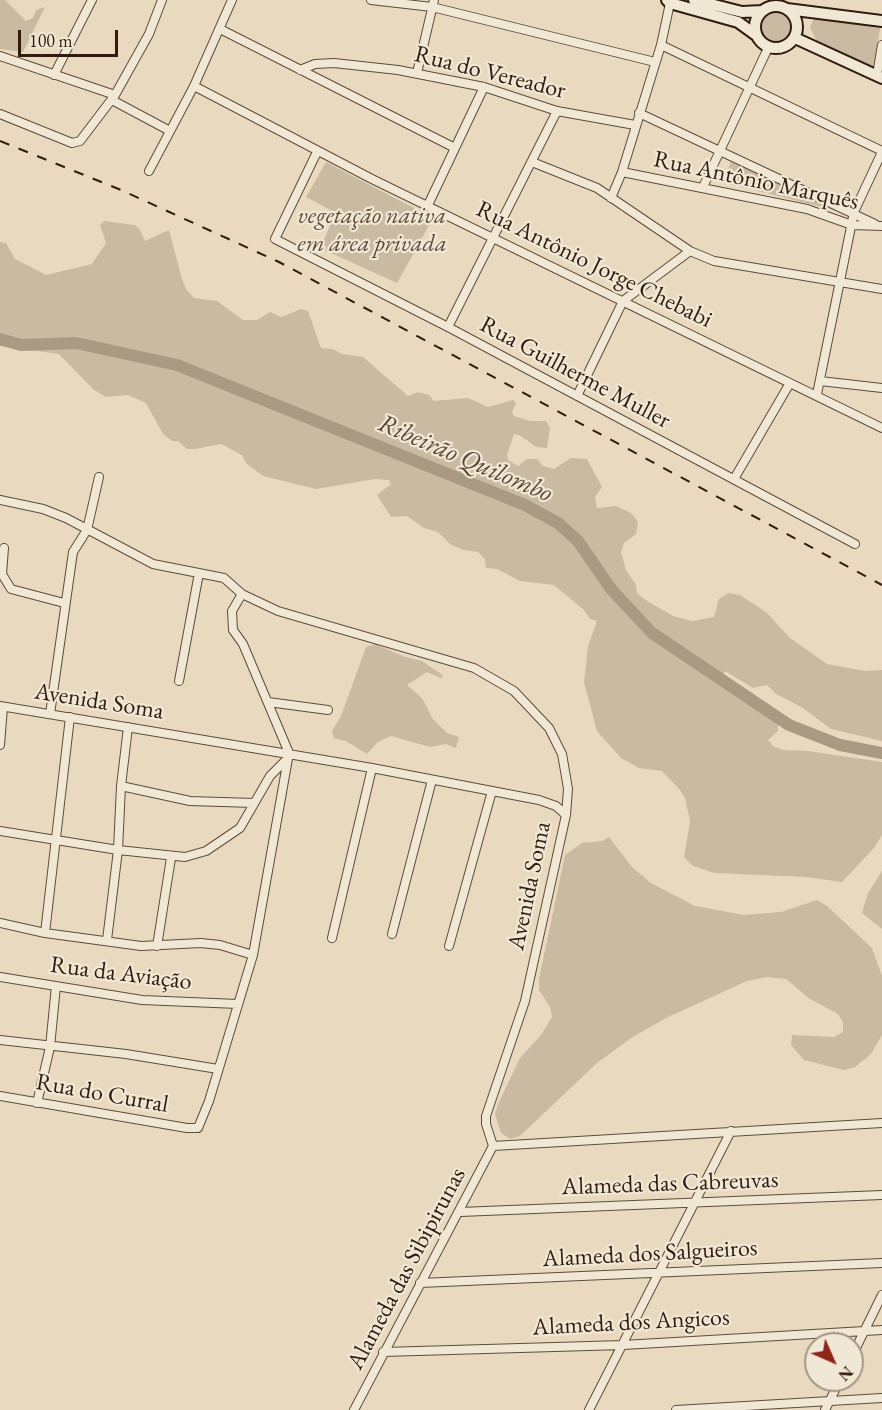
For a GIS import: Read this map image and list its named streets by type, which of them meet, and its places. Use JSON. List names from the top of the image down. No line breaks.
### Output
{"streets":{"street":["Rua do Vereador","Rua Antônio Marquês","Rua Antônio Jorge Chebabi","Rua Guilherme Muller","Avenida Soma","Rua da Aviação","Rua do Curral","Alameda das Cabreuvas","Alameda dos Salgueiros","Alameda das Sibipirunas","Alameda dos Angicos"]},"crossings":[["Rua Antônio Jorge Chebabi","Rua Guilherme Muller"],["Avenida Soma","Alameda das Sibipirunas"],["Alameda das Cabreuvas","Alameda das Sibipirunas"],["Alameda dos Salgueiros","Alameda das Sibipirunas"],["Alameda das Sibipirunas","Alameda dos Angicos"]],"water":["Ribeirão Quilombo"],"parks":["vegetação nativa em área privada"],"scale_bar":"100 m","north":"bottom right"}
